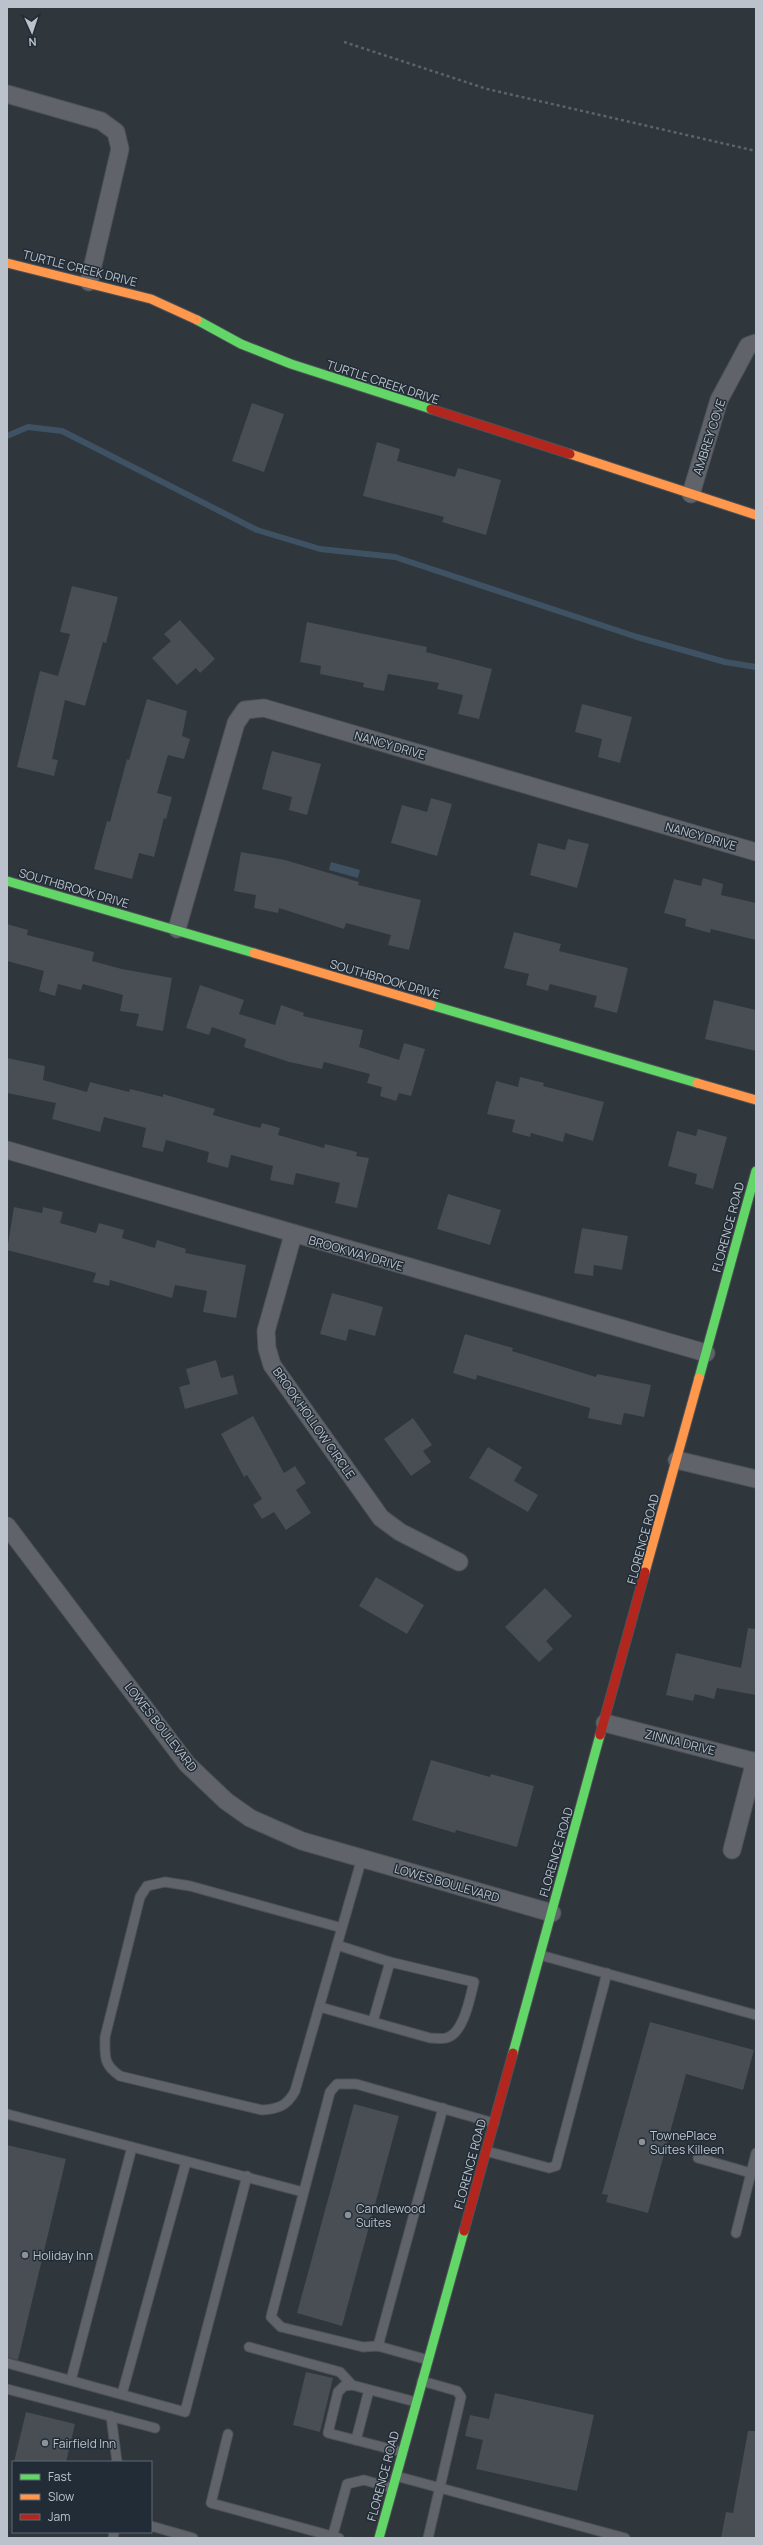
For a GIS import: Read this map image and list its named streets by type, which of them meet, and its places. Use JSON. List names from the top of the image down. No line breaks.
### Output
{"streets":{"street":["TURTLE CREEK DRIVE","AMBREY COVE","NANCY DRIVE","SOUTHBROOK DRIVE","FLORENCE ROAD","BROOKWAY DRIVE","BROOK HOLLOW CIRCLE","LOWES BOULEVARD","ZINNIA DRIVE"]},"crossings":[["TURTLE CREEK DRIVE","AMBREY COVE"],["NANCY DRIVE","SOUTHBROOK DRIVE"],["FLORENCE ROAD","BROOKWAY DRIVE"],["FLORENCE ROAD","LOWES BOULEVARD"],["FLORENCE ROAD","ZINNIA DRIVE"],["BROOKWAY DRIVE","BROOK HOLLOW CIRCLE"]],"places":["TownePlace Suites Killeen","Candlewood Suites","Holiday Inn","Fairfield Inn"],"legend":["Fast","Slow","Jam"],"north":"bottom"}
